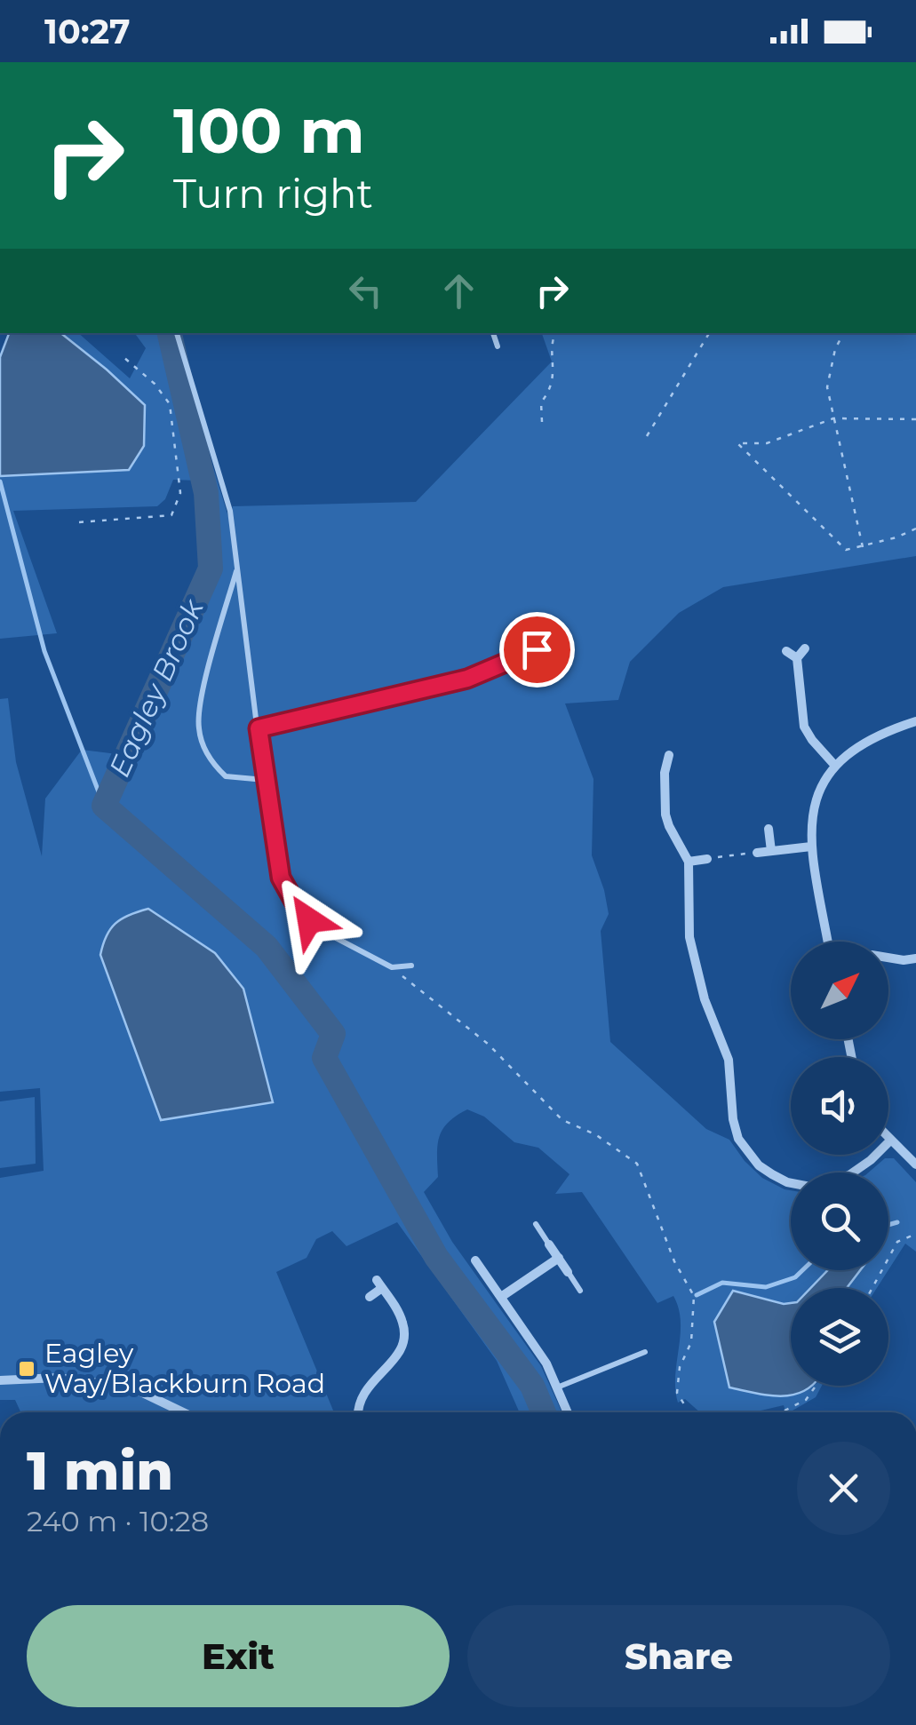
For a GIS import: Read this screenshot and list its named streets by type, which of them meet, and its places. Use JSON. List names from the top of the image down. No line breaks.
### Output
{"water":["Eagley Brook"],"places":{"transit":["Eagley Way/Blackburn Road"]},"north":"top right","page":{"status":"10:27","turn":["100 m","Turn right"],"heading":["1 min","240 m · 10:28"],"buttons":["Exit","Share"]}}
